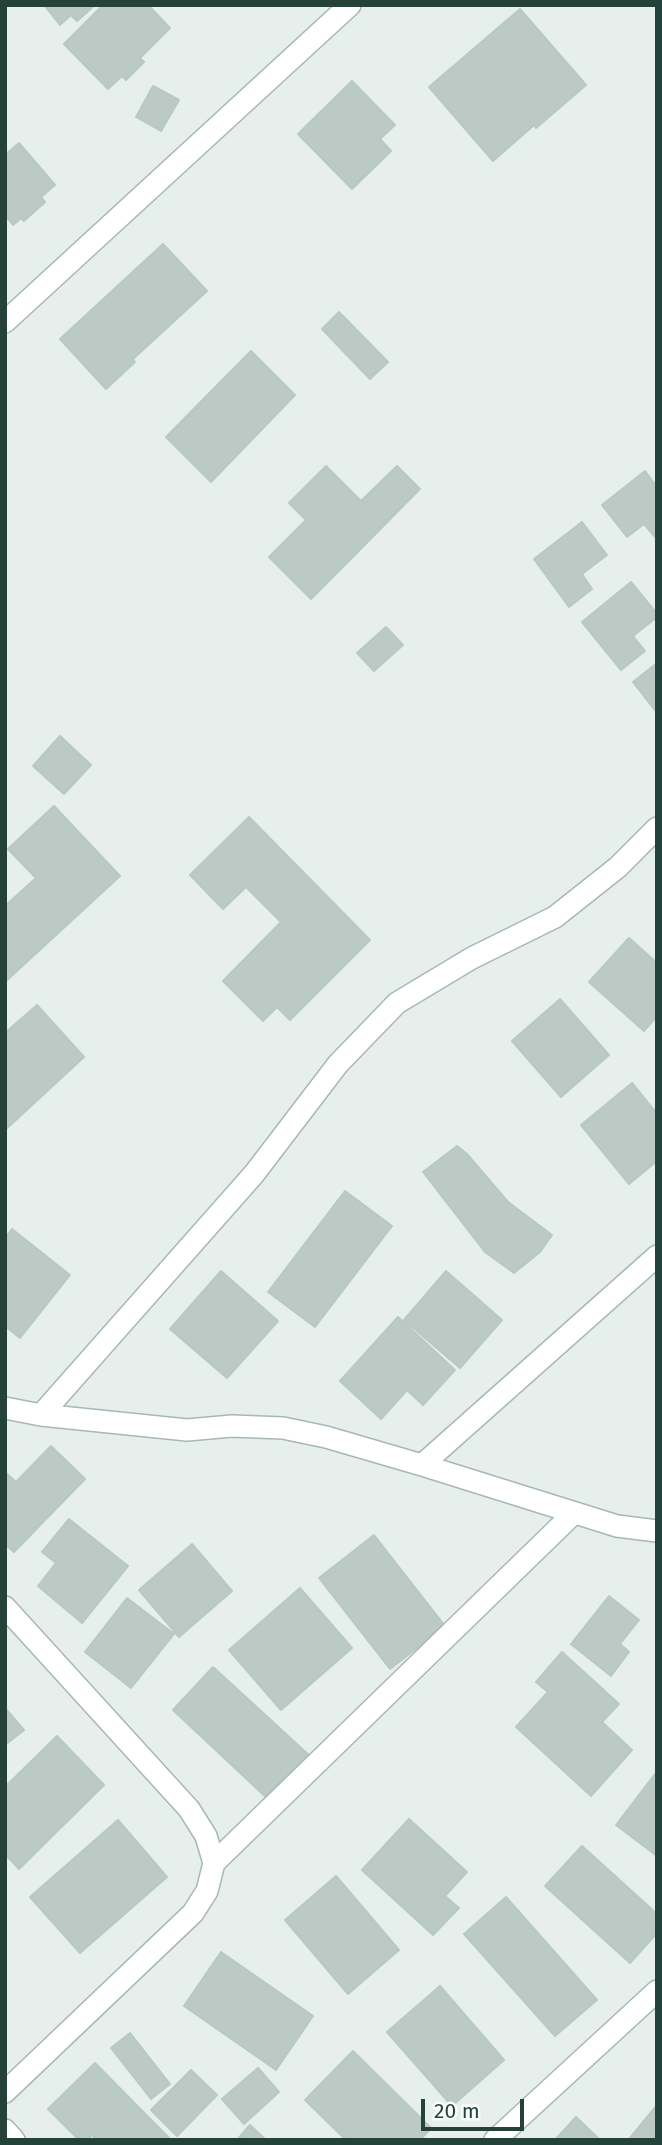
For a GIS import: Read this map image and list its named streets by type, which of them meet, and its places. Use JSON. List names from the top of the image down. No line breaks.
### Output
{"scale_bar":"20 m"}
